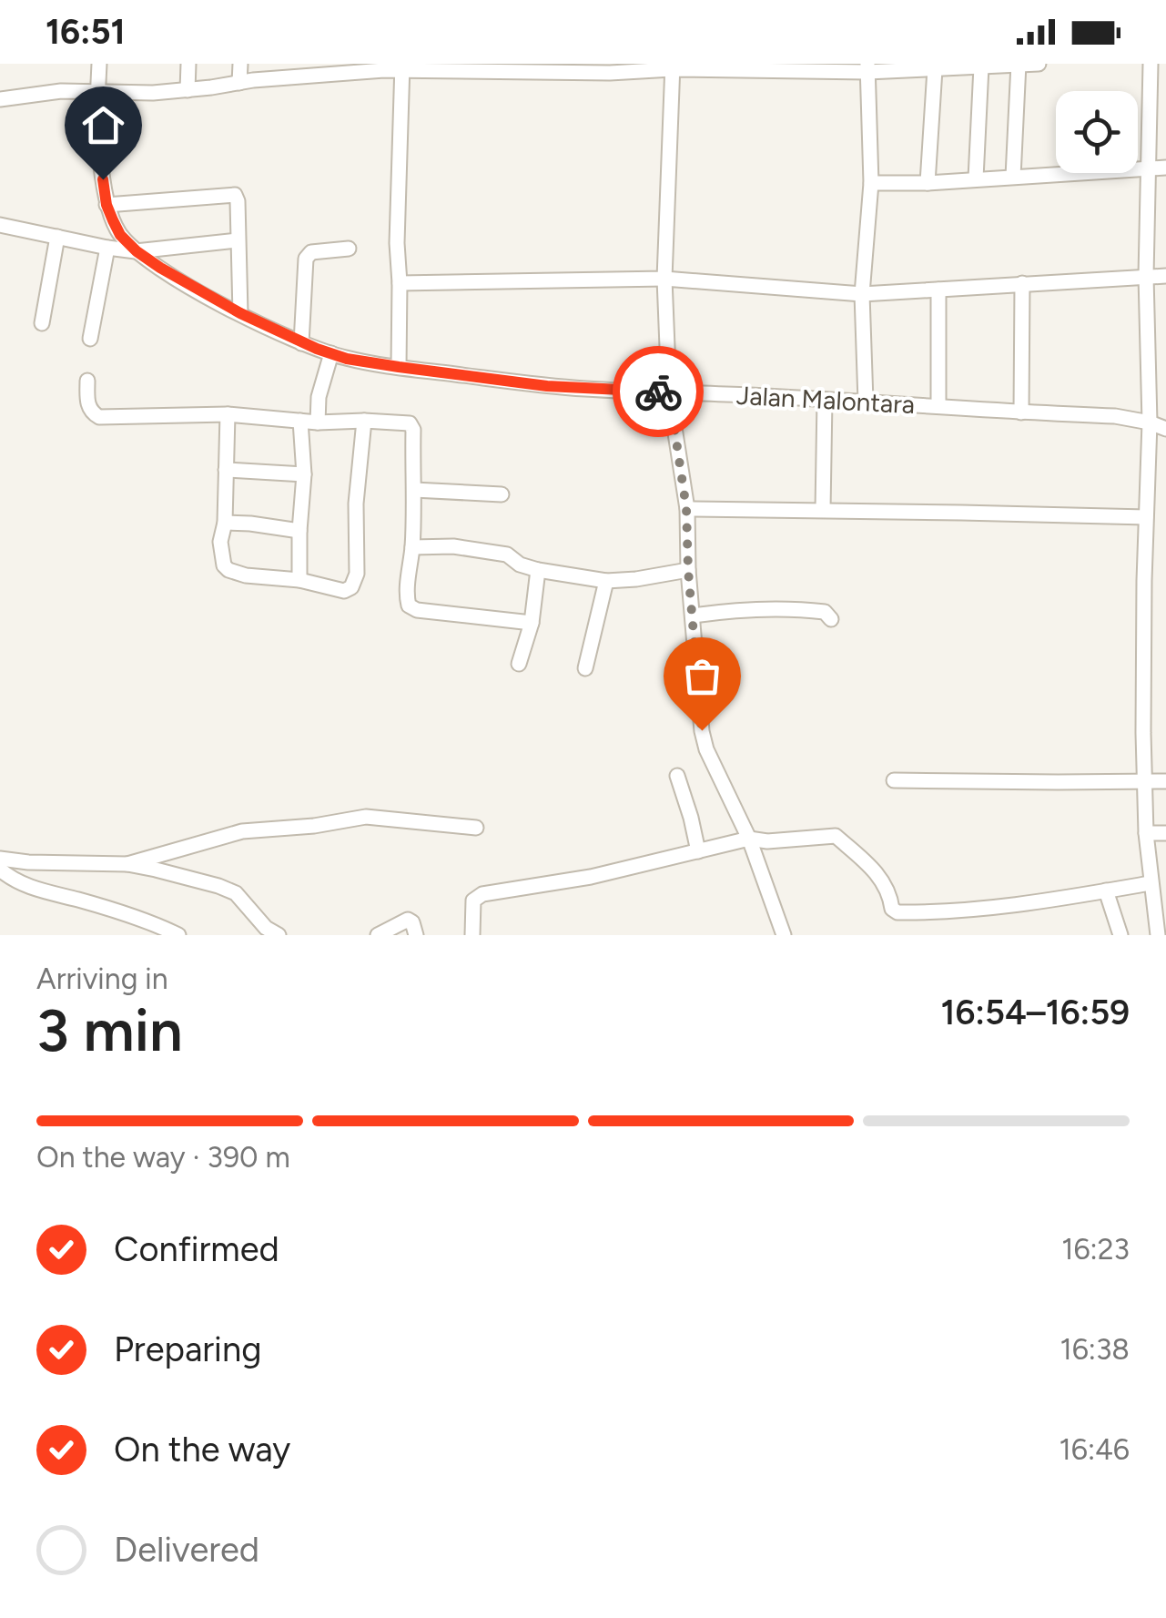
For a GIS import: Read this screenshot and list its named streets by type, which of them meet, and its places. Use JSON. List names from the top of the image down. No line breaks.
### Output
{"streets":{"street":["Jalan Malontara"]},"page":{"status":"16:51","heading":["3 min","Arriving in","16:54–16:59"],"bar":"On the way · 390 m","list":[["Confirmed","16:23"],["Preparing","16:38"],["On the way","16:46"],"Delivered"]}}
